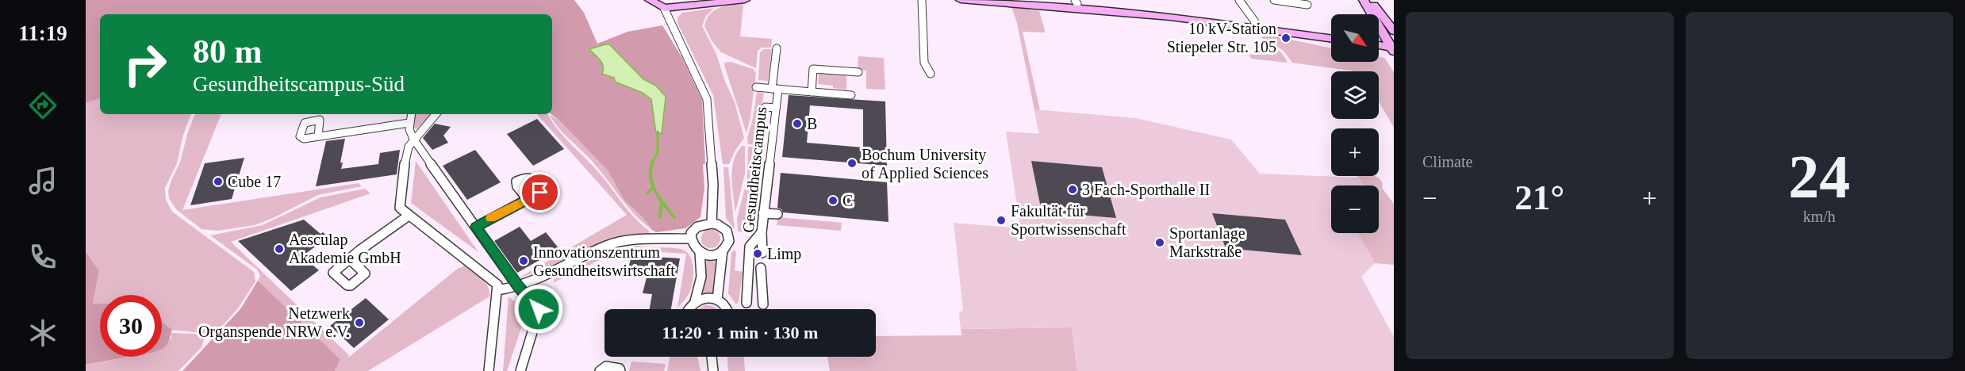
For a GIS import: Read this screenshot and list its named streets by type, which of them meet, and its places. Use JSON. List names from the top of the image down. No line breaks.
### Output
{"streets":{"street":["Gesundheitscampus"]},"places":["10 kV-Station Stiepeler Str. 105","B","Bochum University of Applied Sciences","Cube 17","3 Fach-Sporthalle II","C","Fakultät für Sportwissenschaft","Sportanlage Markstraße","Aesculap Akademie GmbH","Limp","Innovationszentrum Gesundheitswirtschaft","Netzwerk Organspende NRW e.V."],"north":"bottom right","page":{"tabs":"11:19","tile":["Climate",["24","km/h"]],"map_buttons":["+","−"],"turn":["80 m","Gesundheitscampus-Süd"],"heat":["−","21°","+"],"limit":"30","trip":"11:20 · 1 min · 130 m"}}
